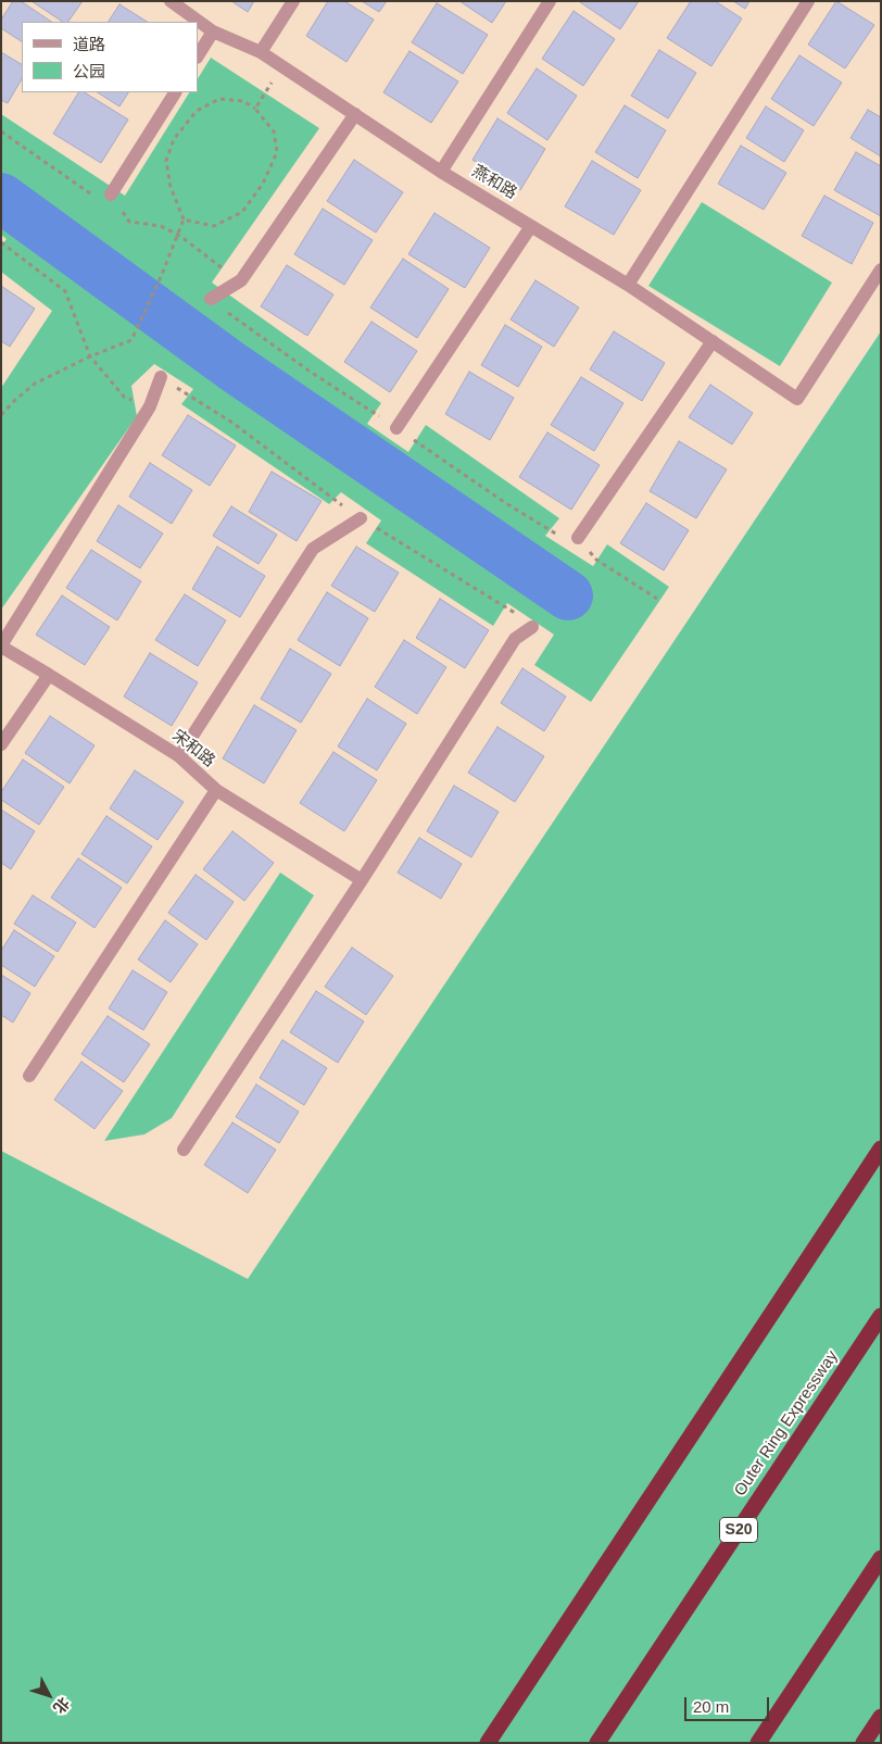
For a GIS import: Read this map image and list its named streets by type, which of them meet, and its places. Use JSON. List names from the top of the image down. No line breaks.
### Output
{"streets":{"highway":["Outer Ring Expressway","S20"],"street":["燕和路","宋和路"]},"legend":["道路","公园"],"scale_bar":"20 m","north":"bottom right"}
